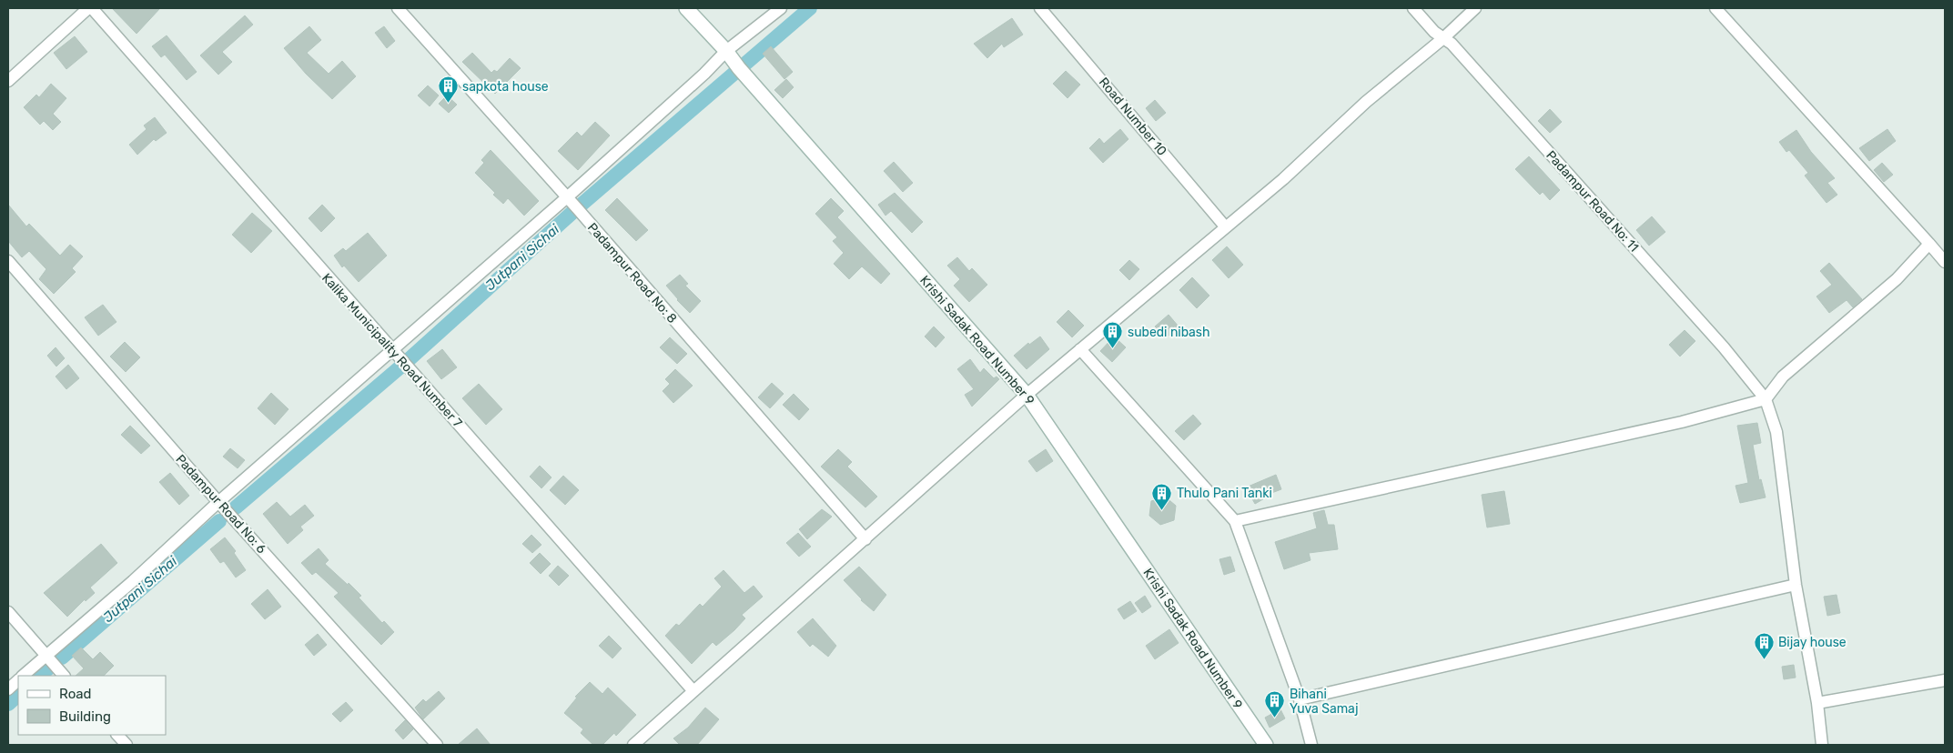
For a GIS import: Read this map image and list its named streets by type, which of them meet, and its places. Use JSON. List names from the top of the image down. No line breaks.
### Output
{"streets":{"street":["Road Number 10","Padampur Road No: 11","Padampur Road No: 8","Krishi Sadak Road Number 9","Kalika Municipality Road Number 7","Padampur Road No: 6"]},"water":["Jutpani Sichai"],"places":{"building":["sapkota house","subedi nibash","Thulo Pani Tanki","Bijay house","Bihani Yuva Samaj"]},"legend":["Road","Building"]}
